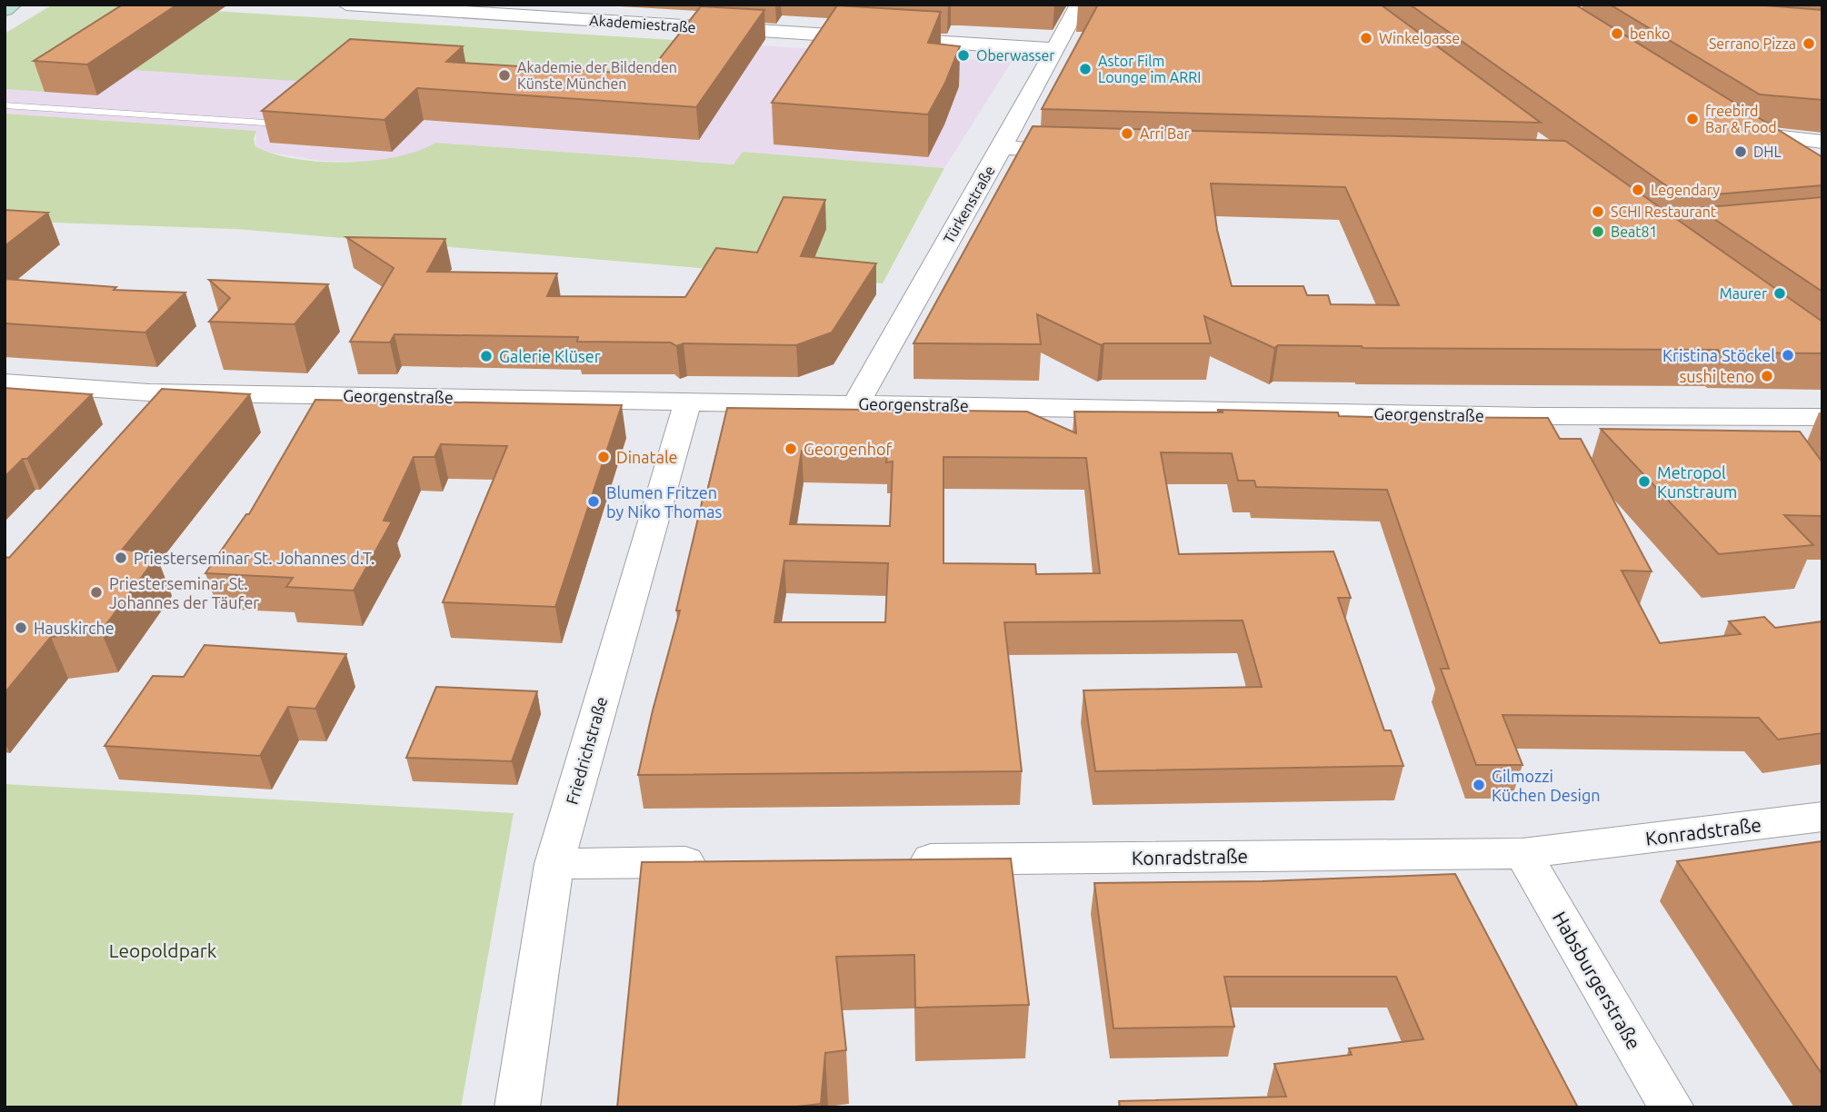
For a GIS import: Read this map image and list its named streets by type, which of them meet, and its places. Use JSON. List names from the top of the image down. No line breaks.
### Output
{"streets":{"street":["Akademiestraße","Türkenstraße","Georgenstraße","Friedrichstraße","Konradstraße","Habsburgerstraße"]},"crossings":[["Akademiestraße","Türkenstraße"],["Türkenstraße","Georgenstraße"],["Georgenstraße","Friedrichstraße"],["Konradstraße","Habsburgerstraße"]],"parks":["Leopoldpark"],"places":["benko","Winkelgasse","Serrano Pizza","Oberwasser","Astor Film Lounge im ARRI","Akademie der Bildenden Künste München","freebird Bar & Food","Arri Bar","DHL","Legendary","SCHI Restaurant","Beat81","Maurer","Kristina Stöckel","Galerie Klüser","sushi teno","Georgenhof","Dinatale","Metropol Kunstraum","Blumen Fritzen by Niko Thomas","Priesterseminar St. Johannes d.T.","Priesterseminar St. Johannes der Täufer","Hauskirche","Gilmozzi Küchen Design"]}
